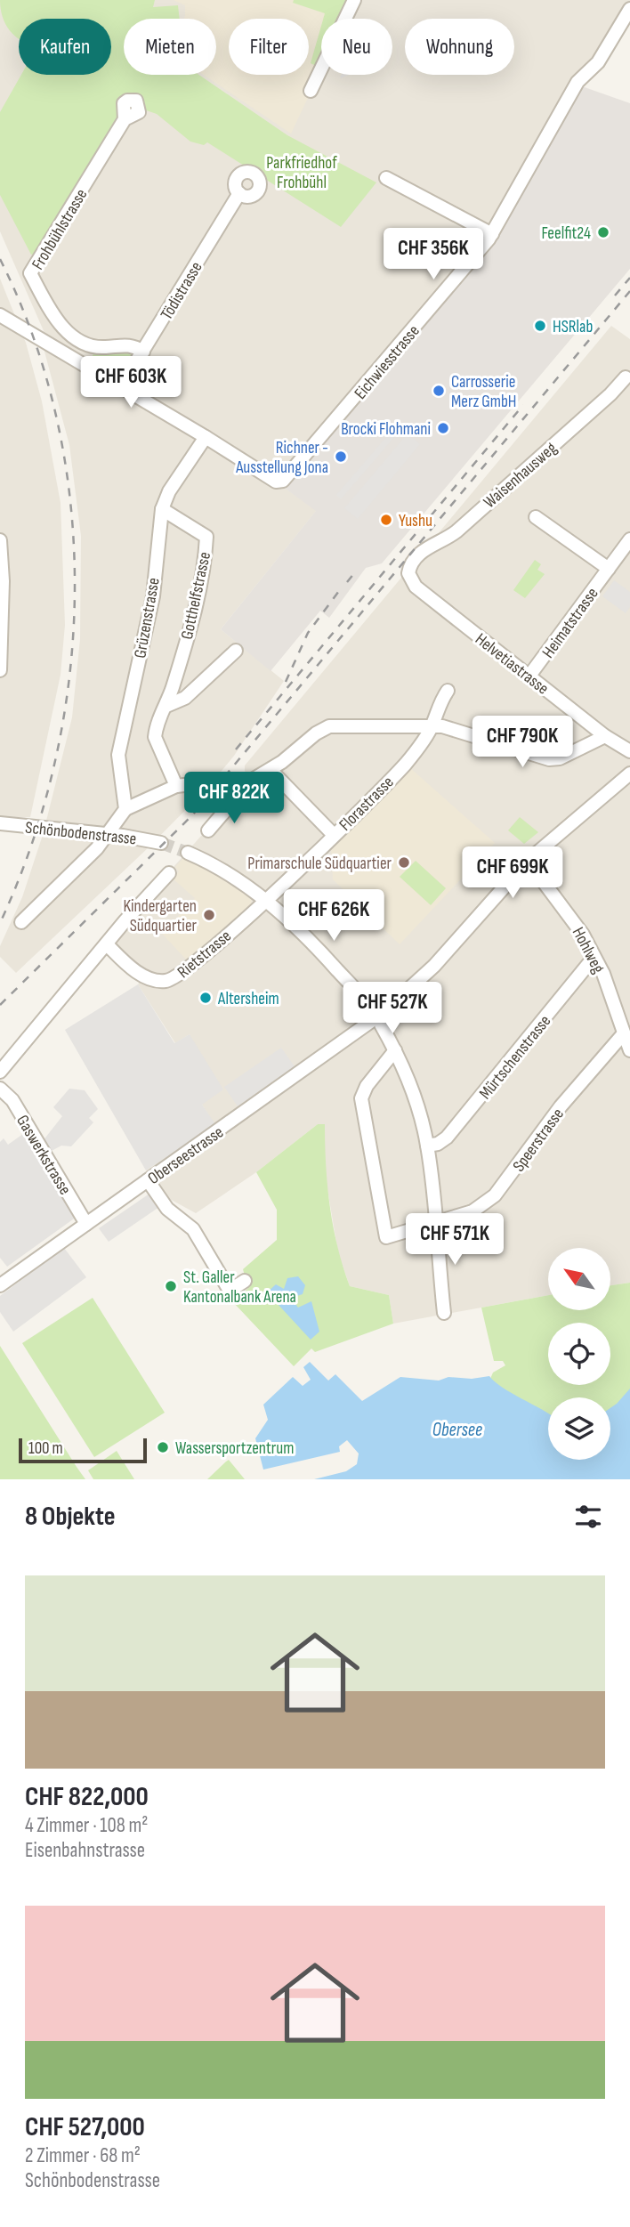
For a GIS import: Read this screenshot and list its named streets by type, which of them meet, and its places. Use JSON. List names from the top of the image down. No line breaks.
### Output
{"streets":{"street":["Frohbühlstrasse","Tödistrasse","Eichwiesstrasse","Waisenhausweg","Gotthelfstrasse","Grüzenstrasse","Heimatstrasse","Helvetiastrasse","Florastrasse","Schönbodenstrasse","Hohlweg","Rietstrasse","Mürtschenstrasse","Speerstrasse","Gaswerkstrasse","Oberseestrasse"]},"crossings":[["Frohbühlstrasse","Tödistrasse"],["Eichwiesstrasse","Grüzenstrasse"],["Waisenhausweg","Helvetiastrasse"],["Gotthelfstrasse","Grüzenstrasse"],["Heimatstrasse","Helvetiastrasse"],["Florastrasse","Rietstrasse"],["Hohlweg","Mürtschenstrasse"],["Hohlweg","Speerstrasse"],["Hohlweg","Oberseestrasse"],["Gaswerkstrasse","Oberseestrasse"]],"water":["Obersee"],"parks":["Parkfriedhof Frohbühl"],"places":["Feelfit24","HSRlab","Carrosserie Merz GmbH","Brocki Flohmani","Richner - Ausstellung Jona","Yushu","Primarschule Südquartier","Kindergarten Südquartier","Altersheim","St. Galler Kantonalbank Arena","Wassersportzentrum"],"scale_bar":"100 m","north":"top left","page":{"chip":["Kaufen","Mieten","Filter","Neu","Wohnung"],"price":["CHF 356K","CHF 603K","CHF 790K","CHF 822K","CHF 699K","CHF 626K","CHF 527K","CHF 571K"],"scale":"100 m","heading":"8 Objekte","list":[{"name":"CHF 822,000","note":"4 Zimmer · 108 m² · Eisenbahnstrasse"},{"name":"CHF 527,000","note":"2 Zimmer · 68 m² · Schönbodenstrasse"}]}}
